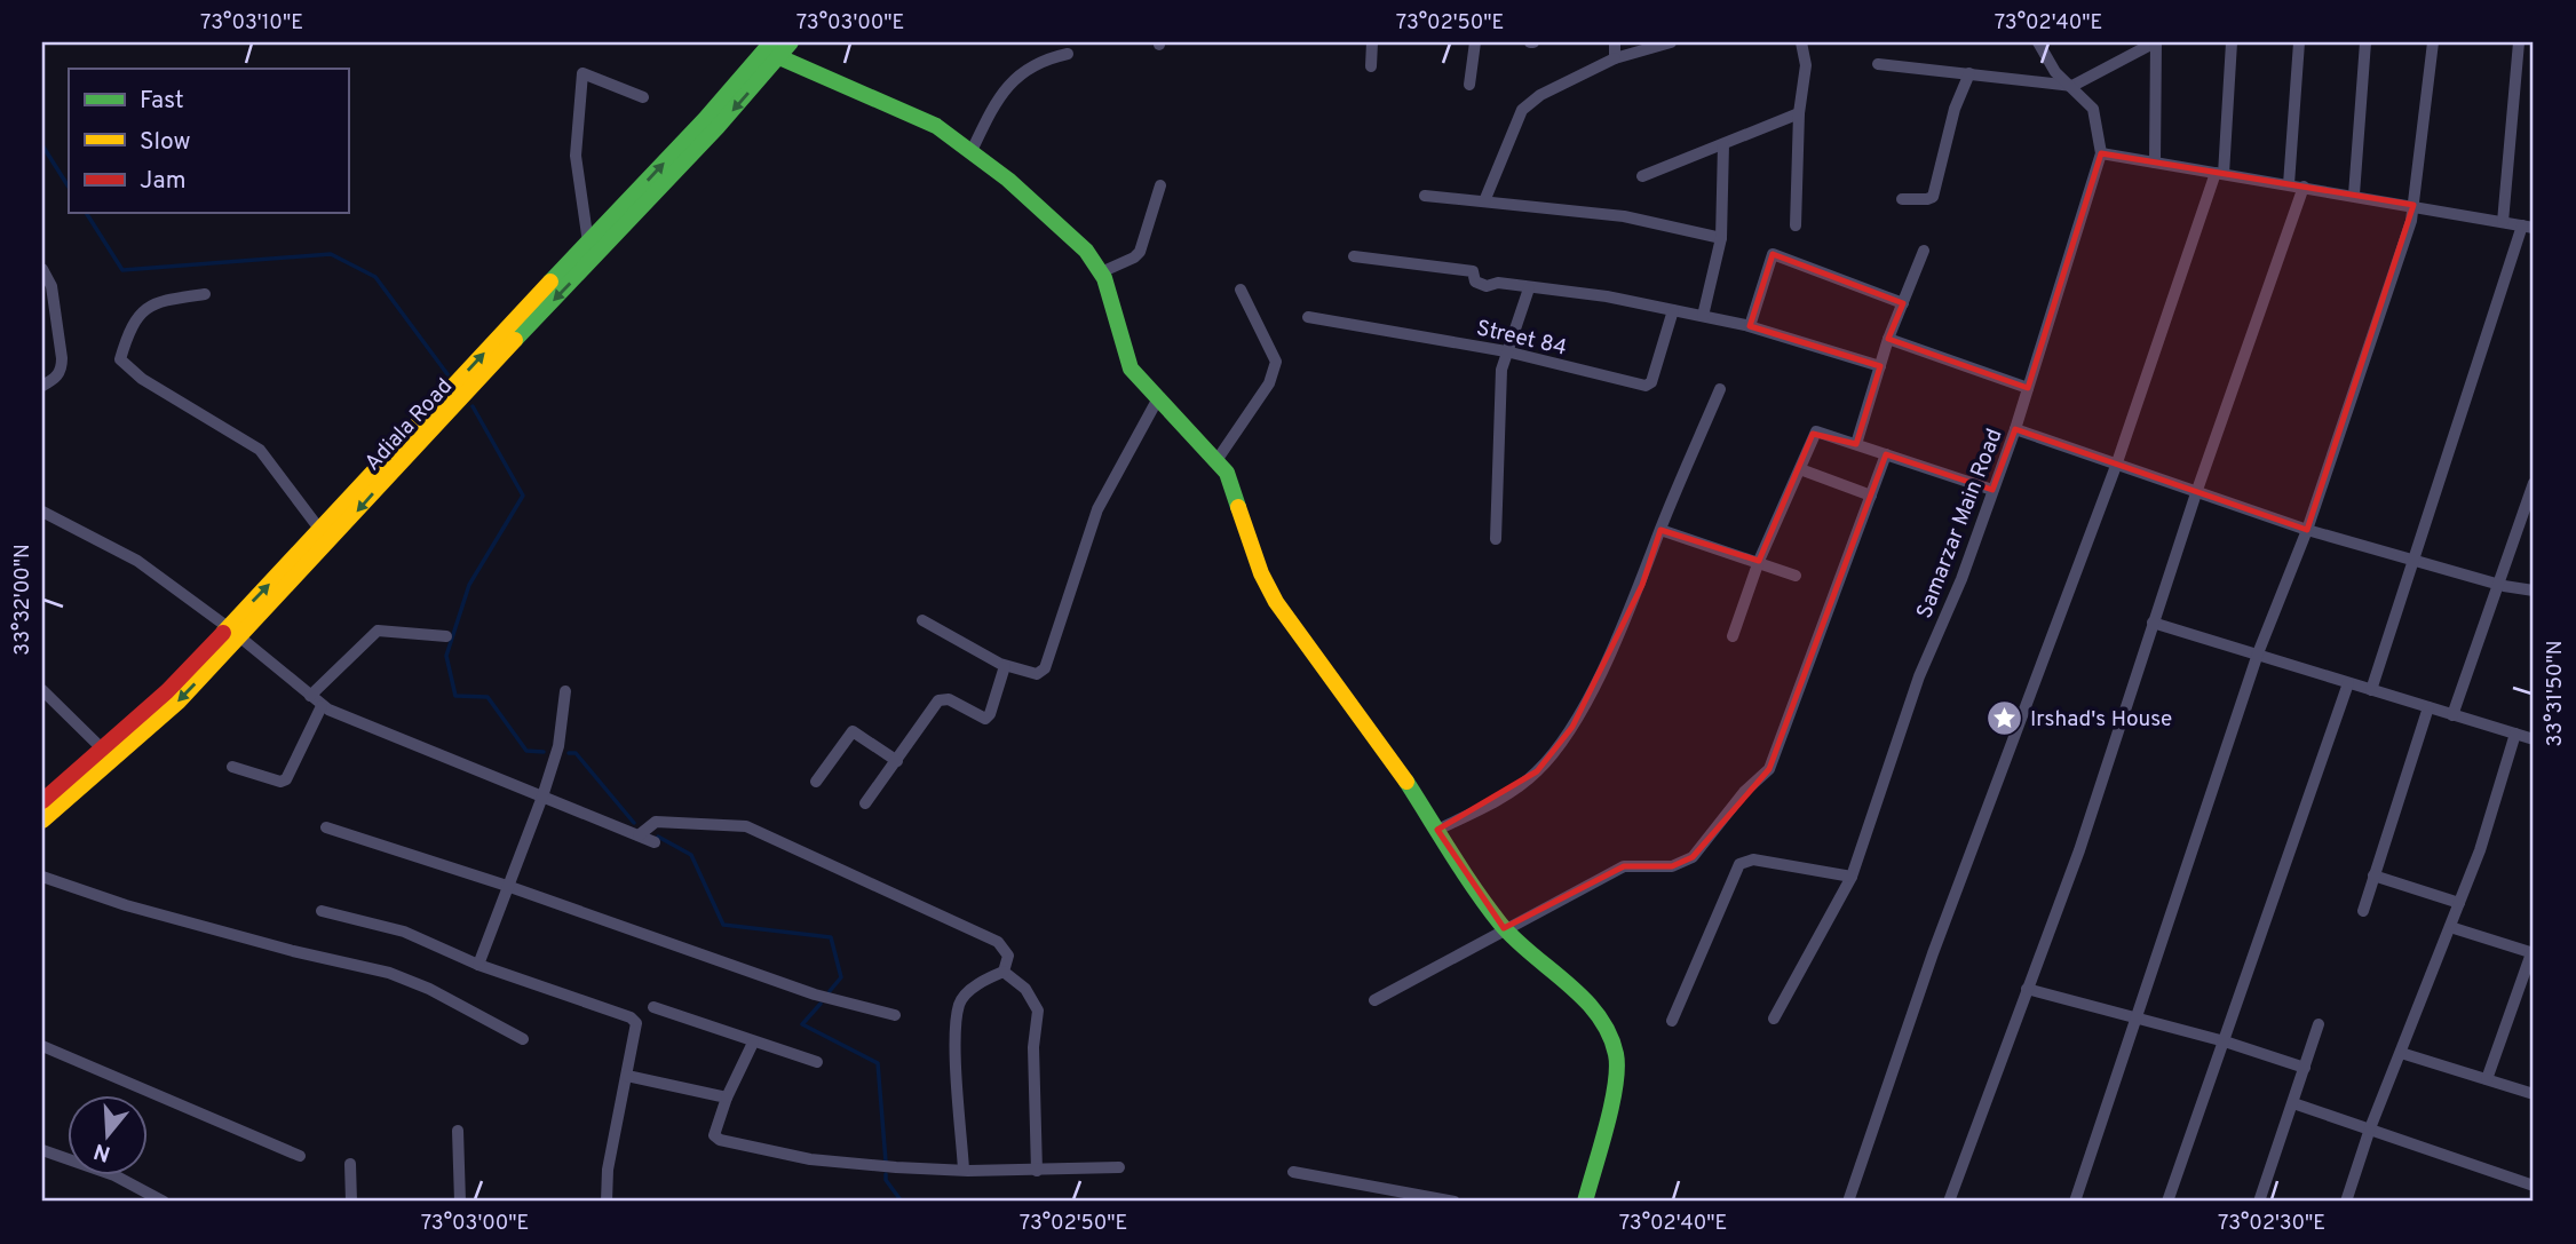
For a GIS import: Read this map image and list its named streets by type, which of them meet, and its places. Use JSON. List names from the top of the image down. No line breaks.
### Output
{"streets":{"main road":["Adiala Road"],"street":["Street 84","Samarzar Main Road"]},"places":{"place":["Irshad's House"]},"legend":["Fast","Slow","Jam"],"north":"bottom","coordinates":["73°03'10\"E","73°03'00\"E","73°02'50\"E","73°02'40\"E","33°32'00\"N","33°31'50\"N","73°02'30\"E"]}
